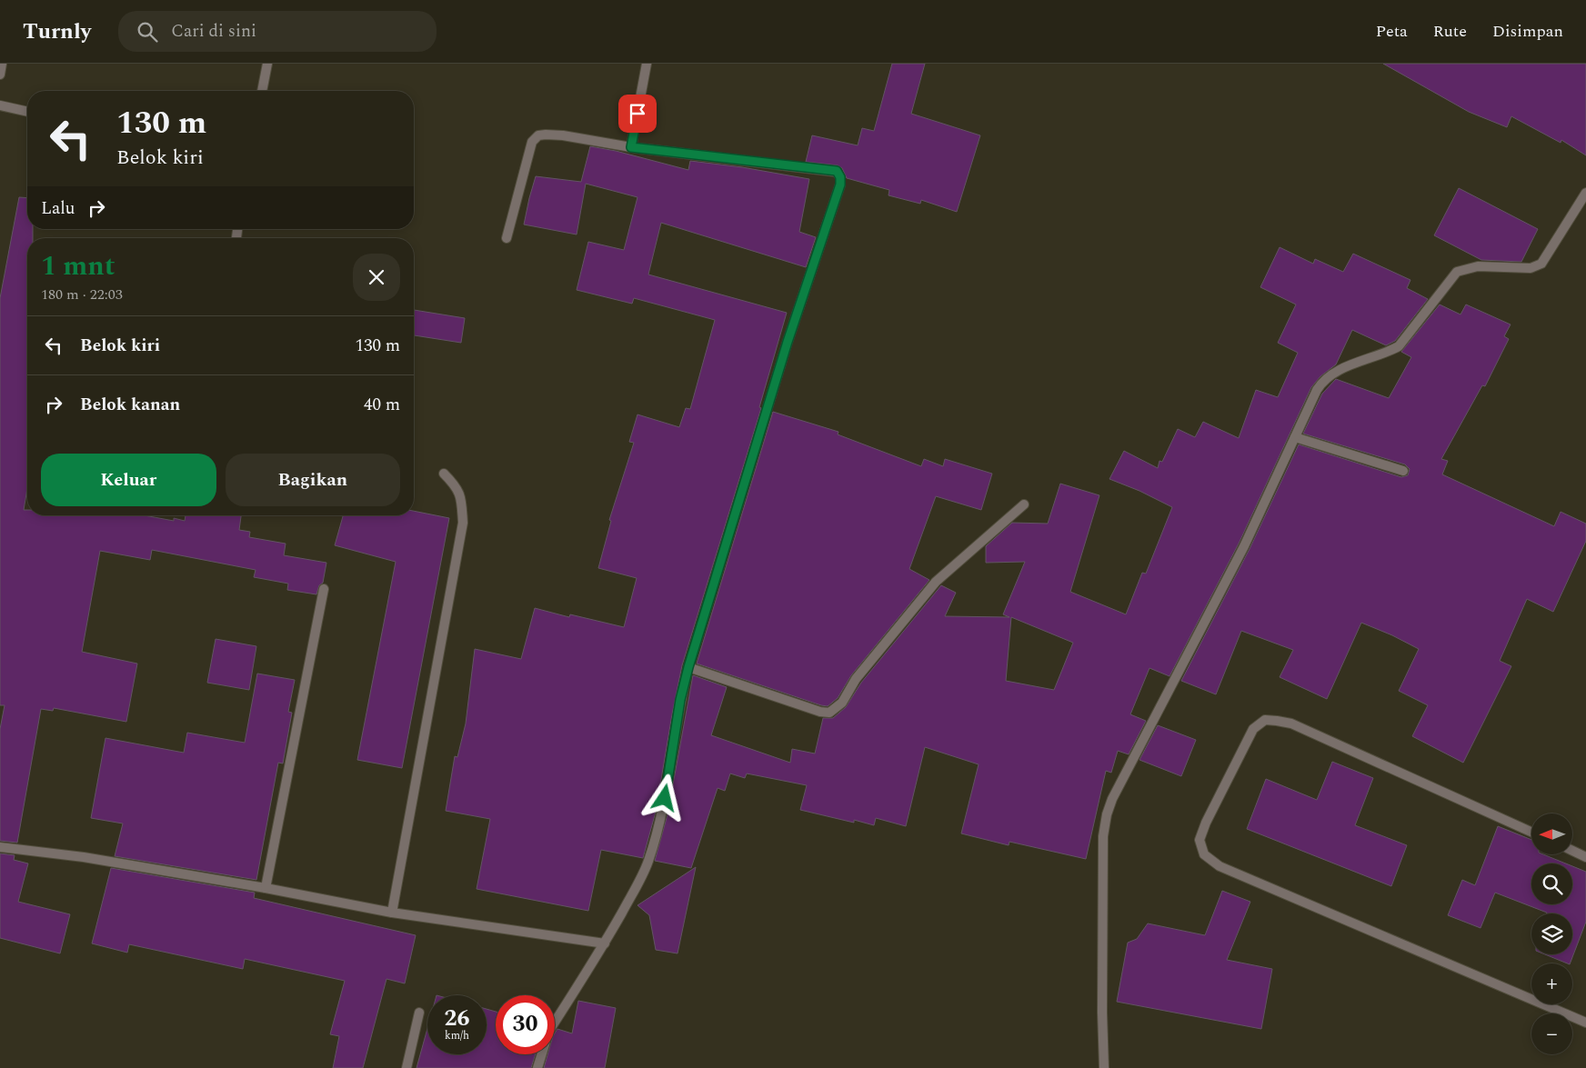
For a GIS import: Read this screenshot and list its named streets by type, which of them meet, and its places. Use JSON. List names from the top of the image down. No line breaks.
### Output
{"north":"left","page":{"header":"Turnly","search":"Cari di sini","nav":["Peta","Rute","Disimpan"],"turn":["130 m","Belok kiri"],"then":"Lalu","heading":["1 mnt","180 m · 22:03"],"list":[{"name":"Belok kiri","value":"130 m"},{"name":"Belok kanan","value":"40 m"}],"buttons":["Keluar","Bagikan"],"map_buttons":["+","−"],"speed":"26 km/h","limit":"30"}}
